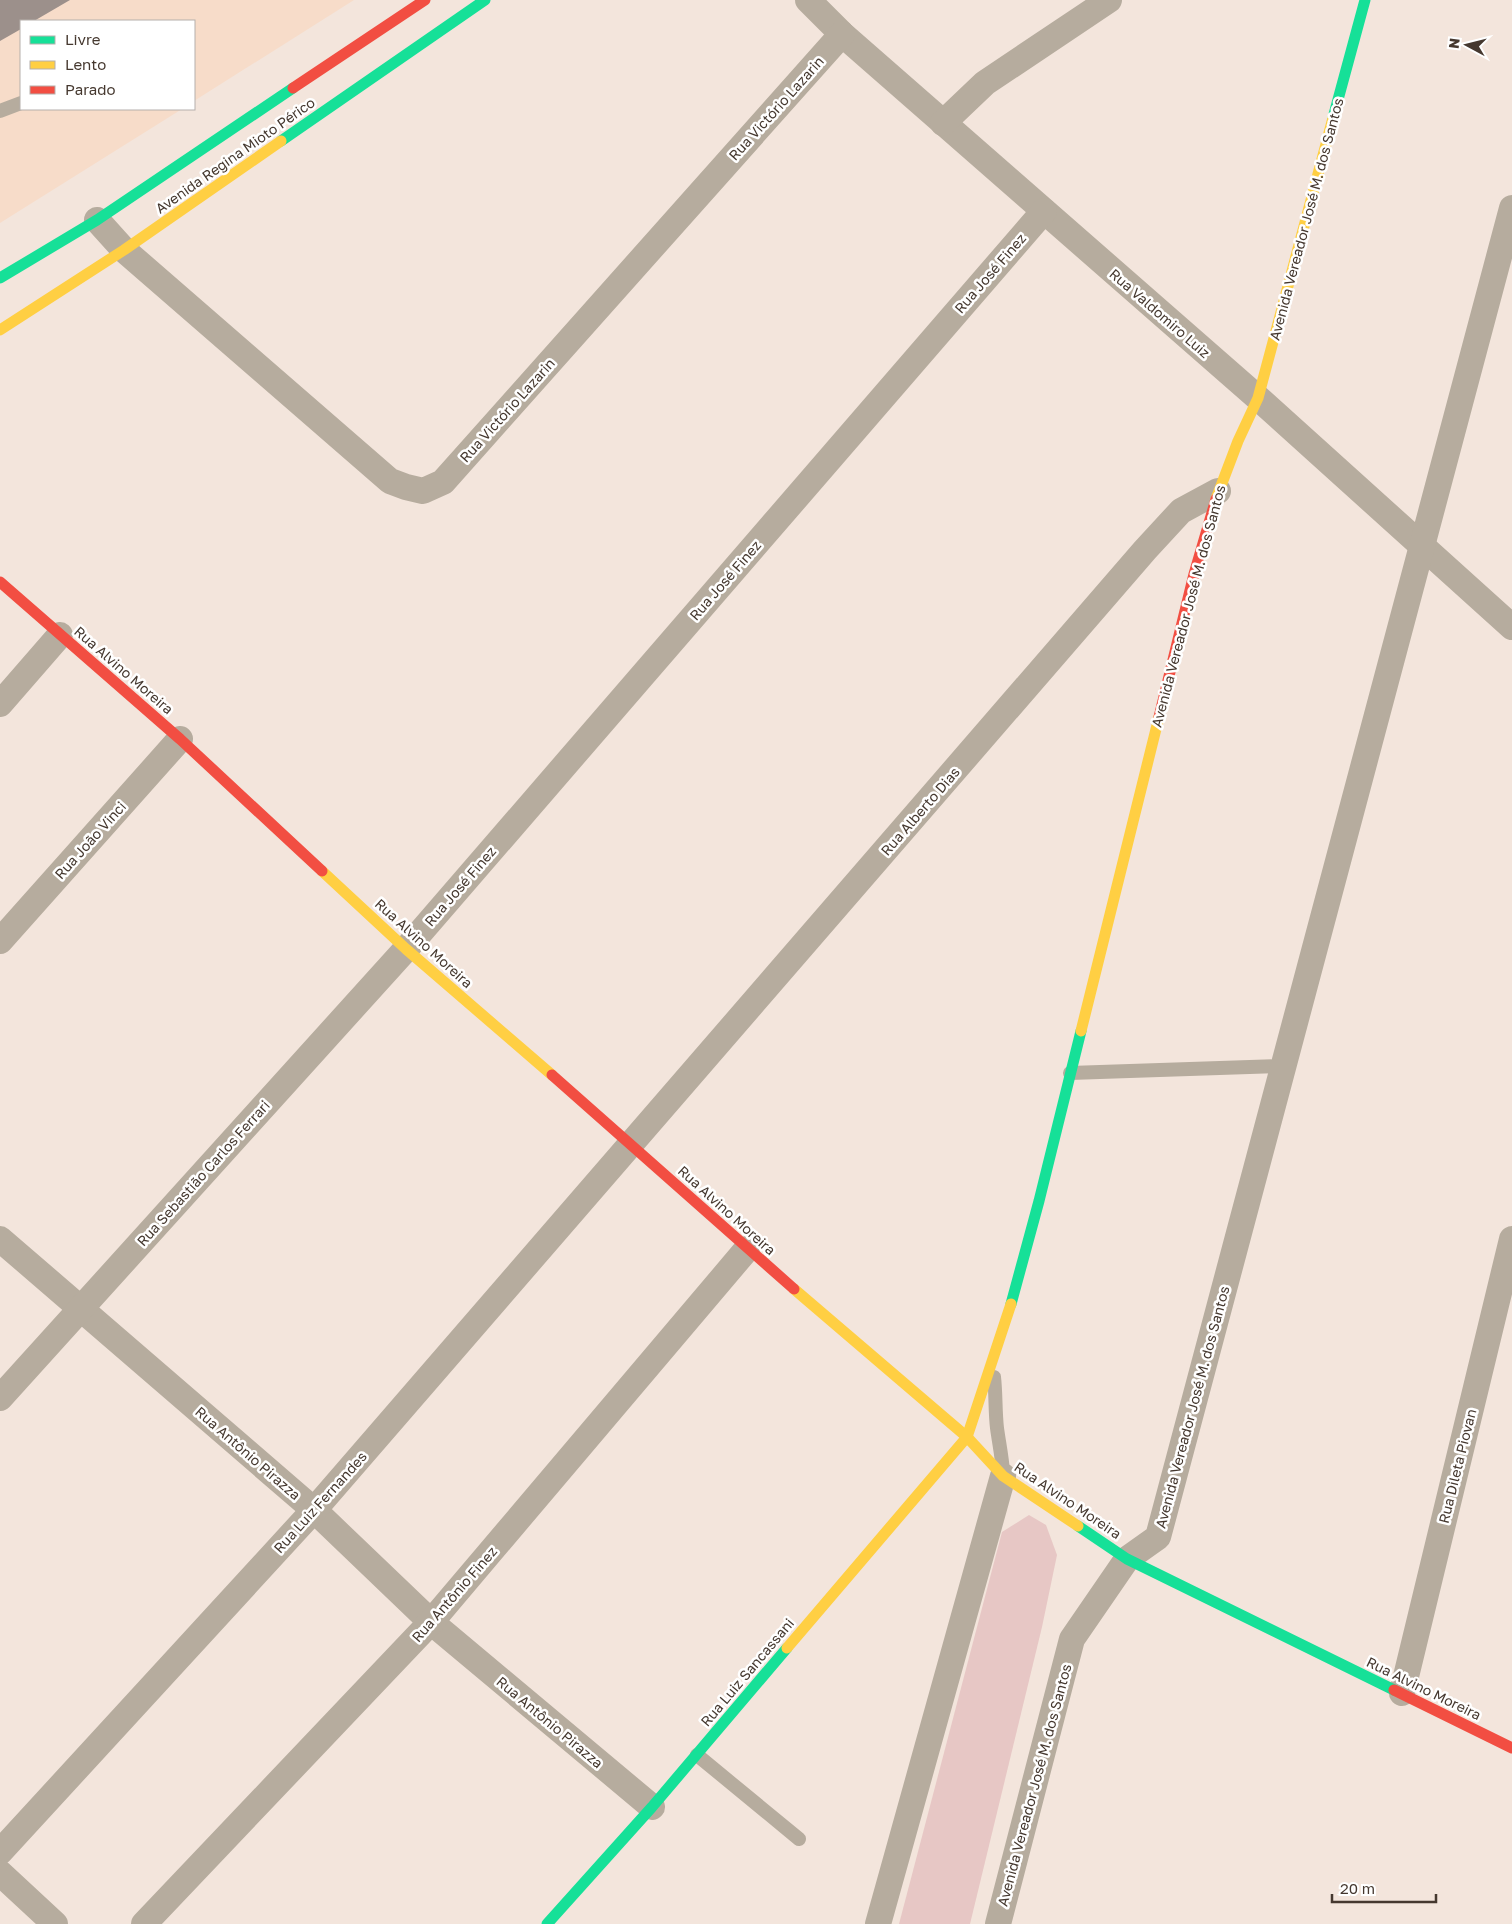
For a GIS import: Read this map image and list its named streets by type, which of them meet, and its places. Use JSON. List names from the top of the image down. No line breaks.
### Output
{"streets":{"street":["Rua Victório Lazarin","Avenida Regina Mioto Périco","Avenida Vereador José M. dos Santos","Rua José Finez","Rua Valdomiro Luiz","Rua Alvino Moreira","Rua Alberto Dias","Rua João Vinci","Rua Sebastião Carlos Ferrari","Rua Antônio Pirazza","Rua Dileta Piovan","Rua Luiz Fernandes","Rua Antônio Finez","Rua Luiz Sancassani"]},"crossings":[["Rua Victório Lazarin","Avenida Regina Mioto Périco"],["Rua Victório Lazarin","Rua Valdomiro Luiz"],["Avenida Vereador José M. dos Santos","Rua Valdomiro Luiz"],["Avenida Vereador José M. dos Santos","Rua Alvino Moreira"],["Avenida Vereador José M. dos Santos","Rua Alberto Dias"],["Avenida Vereador José M. dos Santos","Rua Luiz Sancassani"],["Rua José Finez","Rua Valdomiro Luiz"],["Rua José Finez","Rua Alvino Moreira"],["Rua José Finez","Rua Sebastião Carlos Ferrari"],["Rua Alvino Moreira","Rua Alberto Dias"],["Rua Alvino Moreira","Rua João Vinci"],["Rua Alvino Moreira","Rua Sebastião Carlos Ferrari"],["Rua Alvino Moreira","Rua Dileta Piovan"],["Rua Alvino Moreira","Rua Luiz Fernandes"],["Rua Alvino Moreira","Rua Antônio Finez"],["Rua Alvino Moreira","Rua Luiz Sancassani"],["Rua Alberto Dias","Rua Luiz Fernandes"],["Rua Sebastião Carlos Ferrari","Rua Antônio Pirazza"],["Rua Antônio Pirazza","Rua Luiz Fernandes"],["Rua Antônio Pirazza","Rua Antônio Finez"],["Rua Antônio Pirazza","Rua Luiz Sancassani"]],"legend":["Livre","Lento","Parado"],"scale_bar":"20 m","north":"left"}
